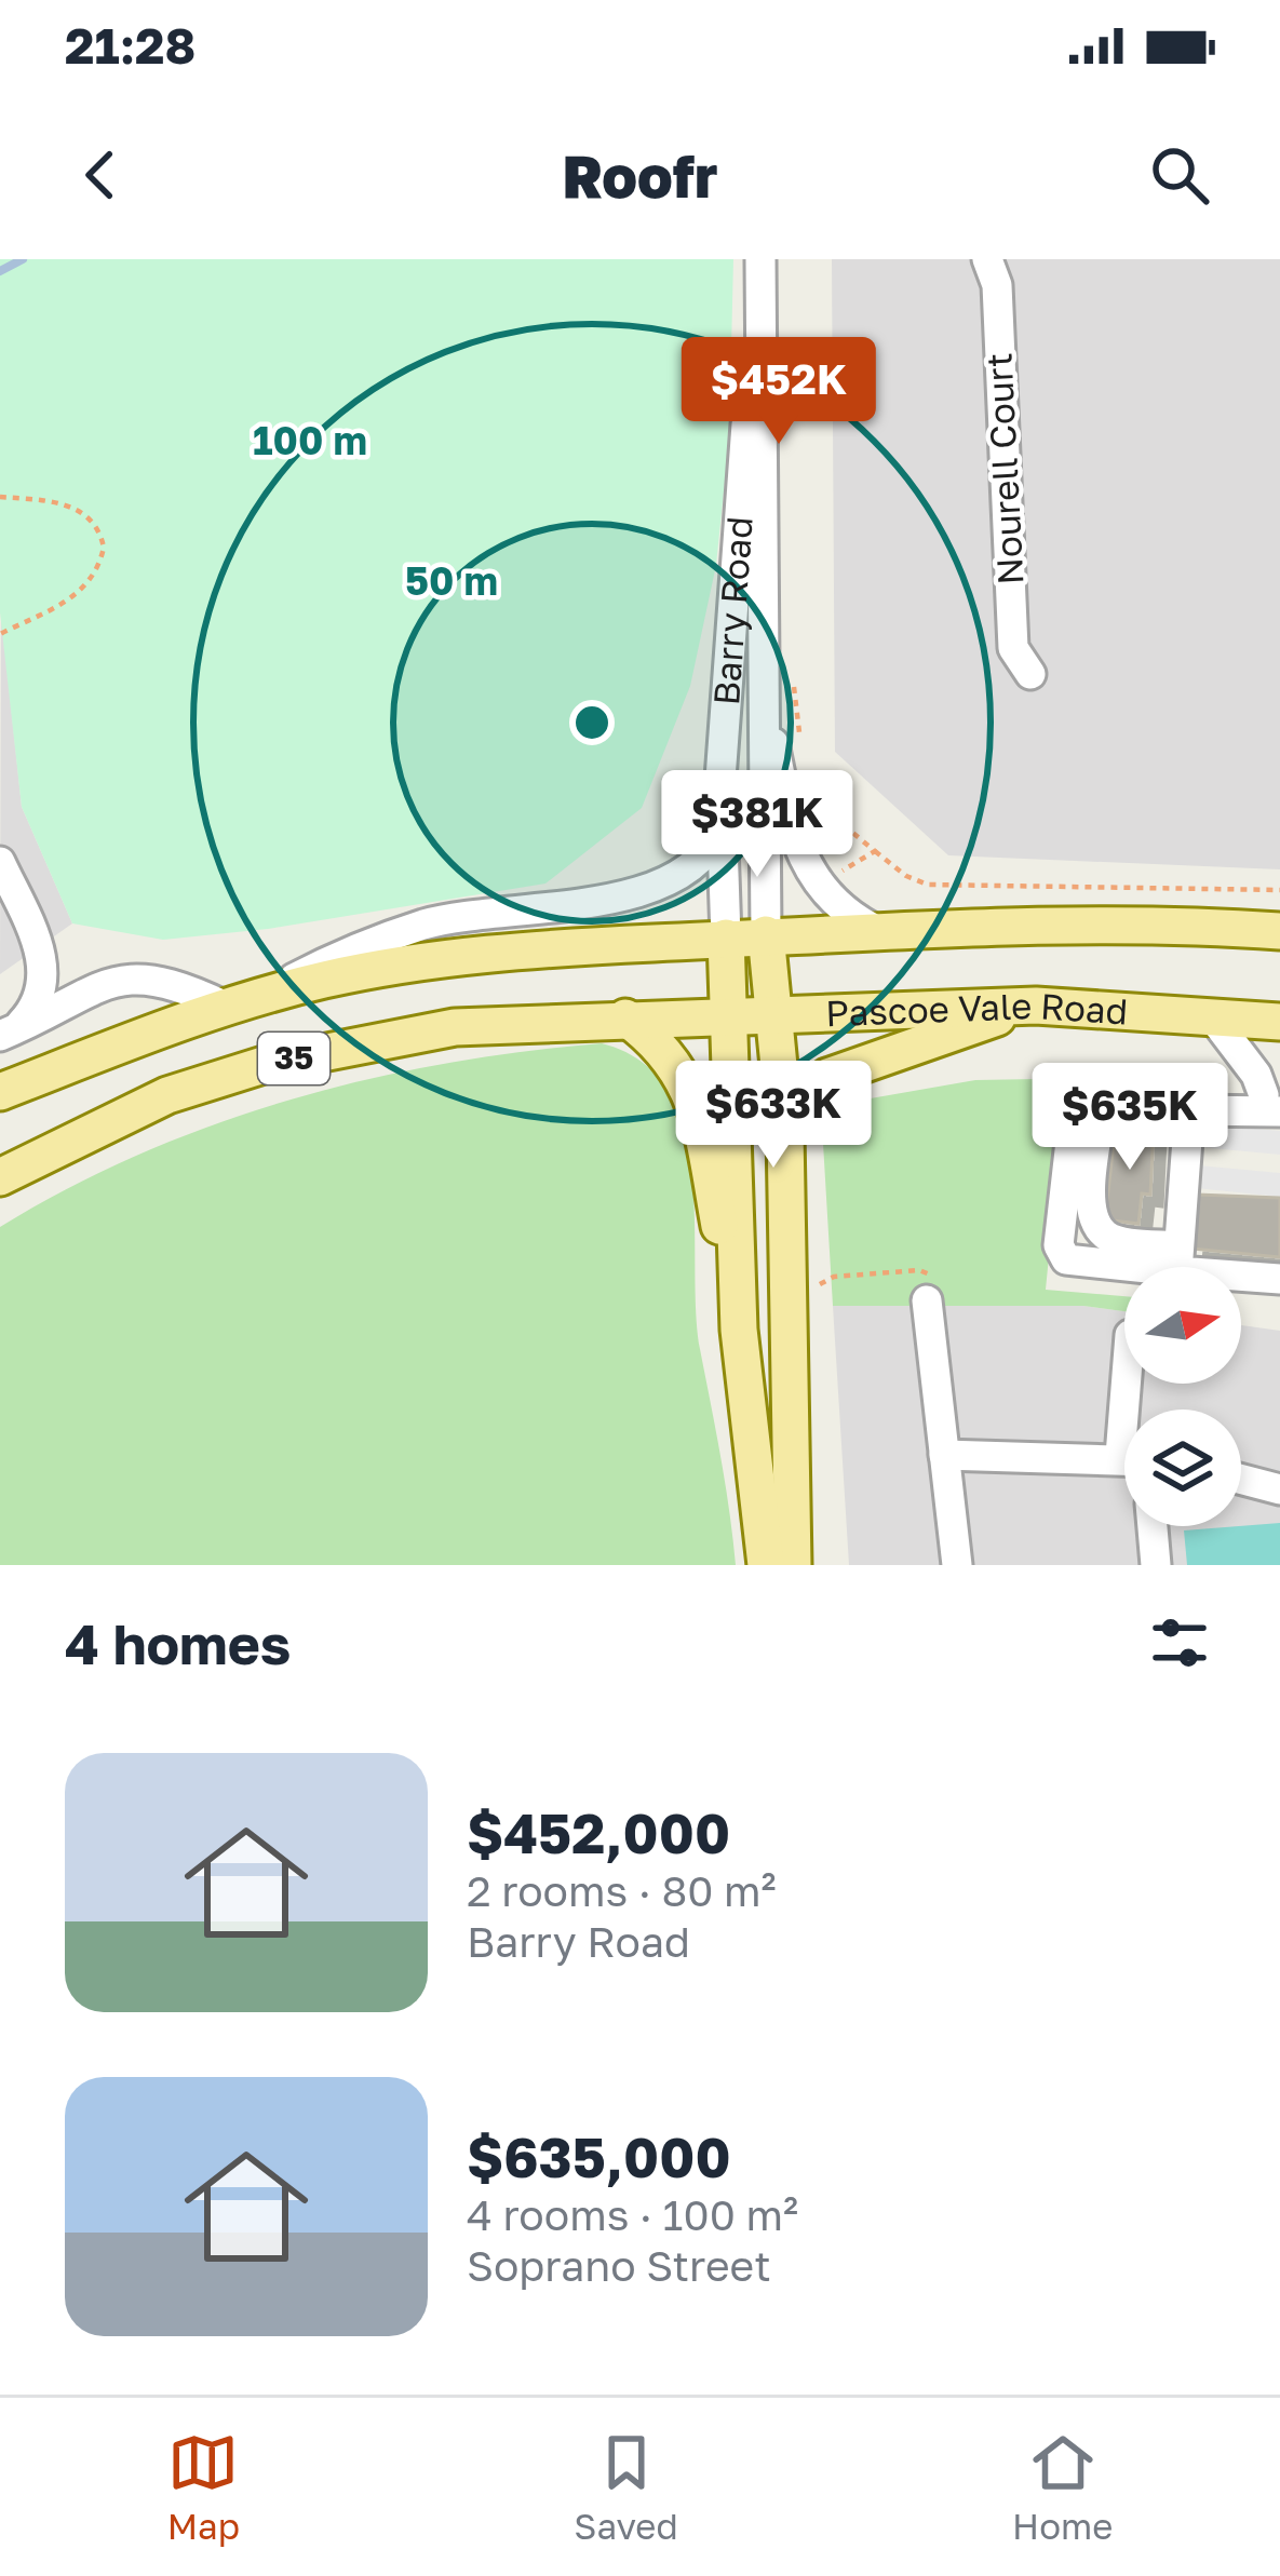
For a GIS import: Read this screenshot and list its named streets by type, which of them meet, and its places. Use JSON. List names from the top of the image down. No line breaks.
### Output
{"streets":{"main road":["Barry Road","Pascoe Vale Road","35"],"street":["Nourell Court"]},"crossings":[["Barry Road","Pascoe Vale Road"],["Barry Road","35"]],"north":"right","page":{"status":"21:28","header":"Roofr","price":["$452K","$381K","$633K","$635K"],"heading":"4 homes","list":[{"name":"$452,000","note":"2 rooms · 80 m² · Barry Road"},{"name":"$635,000","note":"4 rooms · 100 m² · Soprano Street"}],"tabs":["Map","Saved","Home"]},"rings":["100 m","50 m"]}
